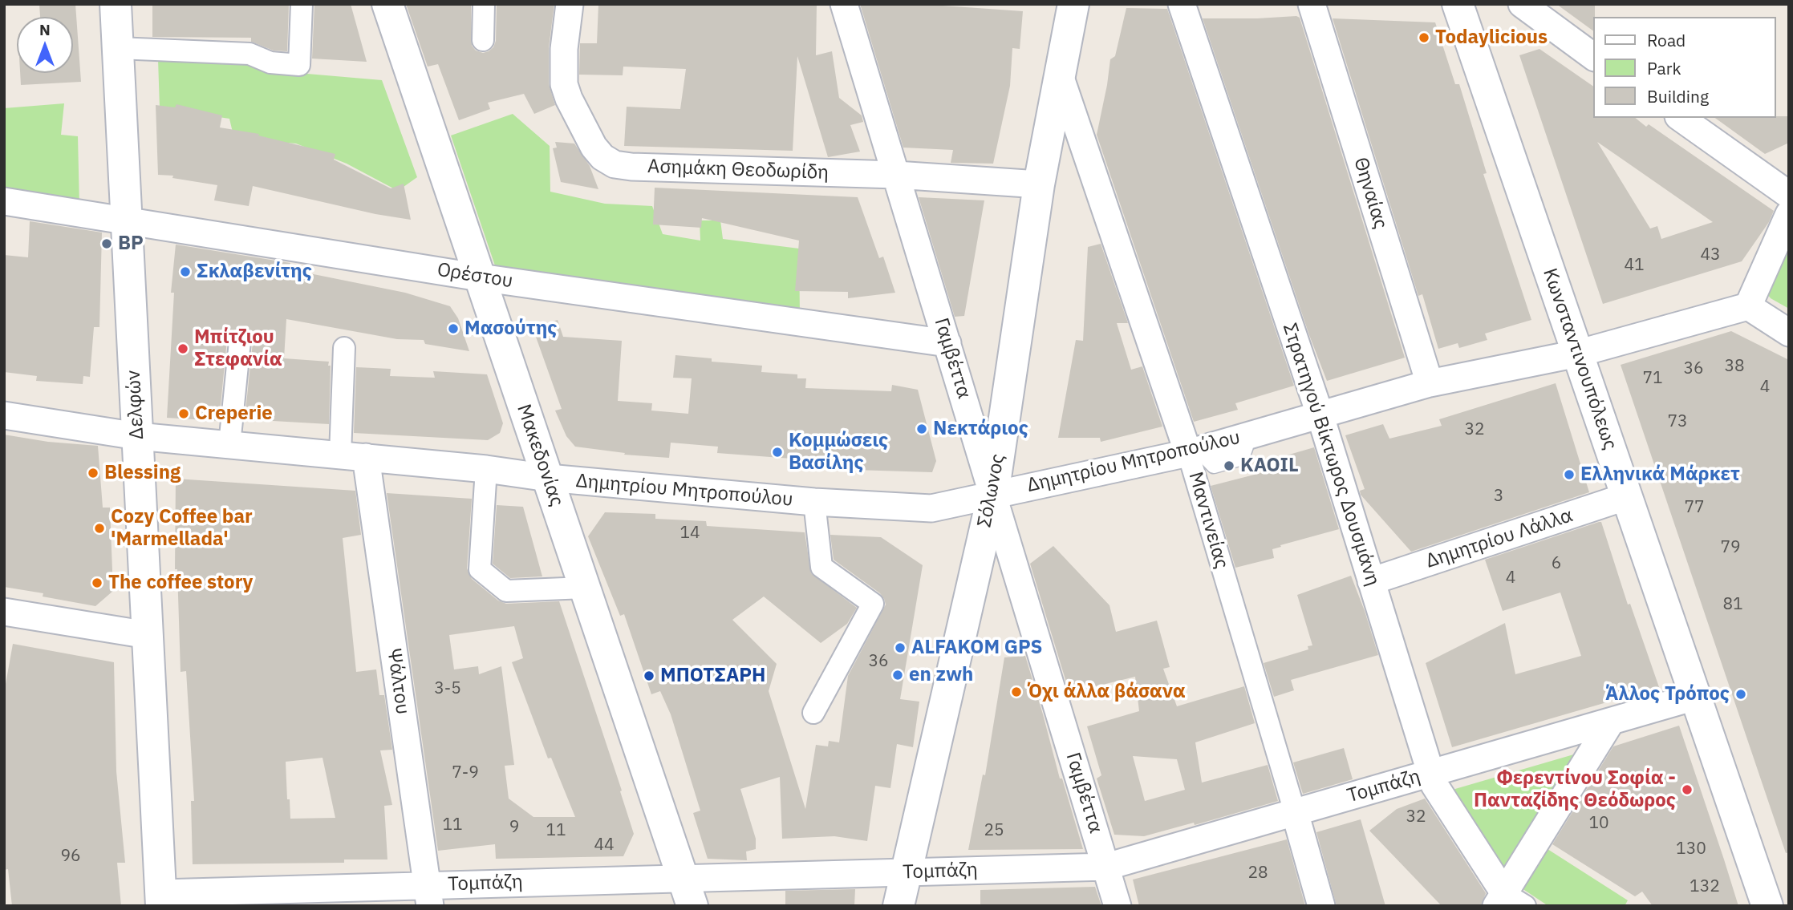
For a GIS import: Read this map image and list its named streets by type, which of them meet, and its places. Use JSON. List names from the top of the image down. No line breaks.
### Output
{"streets":{"street":["Ασημάκη Θεοδωρίδη","Θηναίας","Ορέστου","Γαμβέττα","Κωνσταντινουπόλεως","Δελφών","Στρατηγού Βίκτωρος Δουσμάνη","Μακεδονίας","Δημητρίου Μητροπούλου","Σόλωνος","Μαντινείας","Δημητρίου Λάλλα","Ψάλτου","Τομπάζη"]},"crossings":[["Ασημάκη Θεοδωρίδη","Γαμβέττα"],["Ασημάκη Θεοδωρίδη","Σόλωνος"],["Θηναίας","Δημητρίου Μητροπούλου"],["Ορέστου","Γαμβέττα"],["Ορέστου","Δελφών"],["Ορέστου","Μακεδονίας"],["Γαμβέττα","Δημητρίου Μητροπούλου"],["Γαμβέττα","Σόλωνος"],["Γαμβέττα","Τομπάζη"],["Κωνσταντινουπόλεως","Δημητρίου Μητροπούλου"],["Κωνσταντινουπόλεως","Δημητρίου Λάλλα"],["Κωνσταντινουπόλεως","Τομπάζη"],["Δελφών","Δημητρίου Μητροπούλου"],["Δελφών","Τομπάζη"],["Στρατηγού Βίκτωρος Δουσμάνη","Δημητρίου Μητροπούλου"],["Στρατηγού Βίκτωρος Δουσμάνη","Δημητρίου Λάλλα"],["Στρατηγού Βίκτωρος Δουσμάνη","Τομπάζη"],["Μακεδονίας","Δημητρίου Μητροπούλου"],["Μακεδονίας","Τομπάζη"],["Δημητρίου Μητροπούλου","Σόλωνος"],["Δημητρίου Μητροπούλου","Μαντινείας"],["Δημητρίου Μητροπούλου","Ψάλτου"],["Σόλωνος","Μαντινείας"],["Σόλωνος","Τομπάζη"],["Μαντινείας","Τομπάζη"],["Ψάλτου","Τομπάζη"]],"places":["Todaylicious","BP","Σκλαβενίτης","Μασούτης","Μπίτζιου Στεφανία","Creperie","Νεκτάριος","Κομμώσεις Βασίλης","KAOIL","Blessing","Ελληνικά Μάρκετ","Cozy Coffee bar 'Marmellada'","The coffee story","ALFAKOM GPS","en zwh","ΜΠΟΤΣΑΡΗ","Όχι άλλα βάσανα","Άλλος Τρόπος","Φερεντίνου Σοφία - Πανταζίδης Θεόδωρος"],"house_numbers":["43","41","38","36","71","4","73","32","3","77","14","79","6","4","81","36","3-5","7-9","32","10","11","9","11","25","44","130","96","28","132"],"legend":["Road","Park","Building"],"north":"top"}
